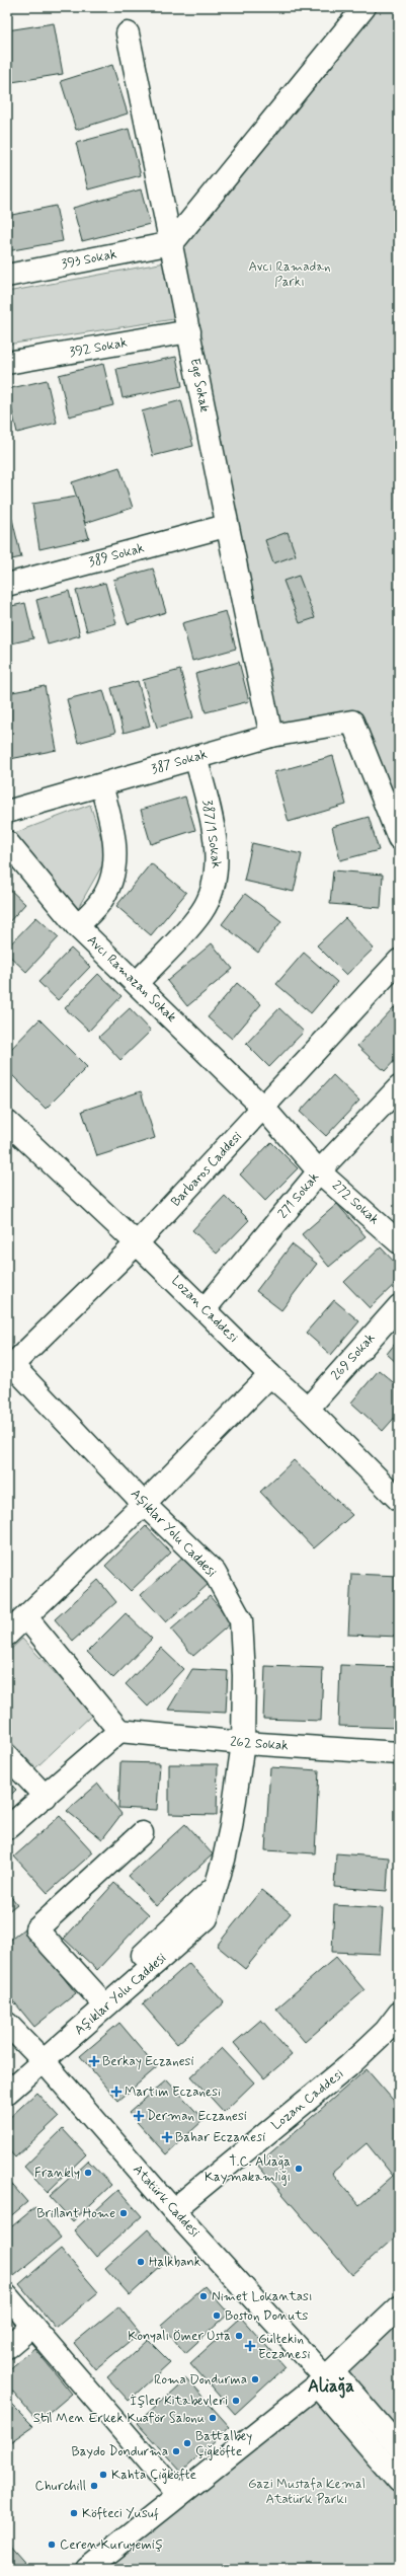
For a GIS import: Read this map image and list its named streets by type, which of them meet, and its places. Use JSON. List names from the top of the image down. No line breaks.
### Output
{"streets":{"street":["393 Sokak","392 Sokak","Ege Sokak","389 Sokak","387 Sokak","387/1 Sokak","Avcı Ramazan Sokak","Barbaros Caddesi","271 Sokak","272 Sokak","Lozan Caddesi","269 Sokak","Aşıklar Yolu Caddesi","262 Sokak","Atatürk Caddesi"]},"crossings":[["393 Sokak","Ege Sokak"],["392 Sokak","Ege Sokak"],["Ege Sokak","389 Sokak"],["Ege Sokak","387 Sokak"],["387 Sokak","387/1 Sokak"],["387/1 Sokak","Avcı Ramazan Sokak"],["Avcı Ramazan Sokak","Barbaros Caddesi"],["Avcı Ramazan Sokak","272 Sokak"],["Barbaros Caddesi","272 Sokak"],["Barbaros Caddesi","Lozan Caddesi"],["Barbaros Caddesi","Aşıklar Yolu Caddesi"],["271 Sokak","272 Sokak"],["271 Sokak","Lozan Caddesi"],["Lozan Caddesi","269 Sokak"],["Lozan Caddesi","Atatürk Caddesi"],["Aşıklar Yolu Caddesi","262 Sokak"],["Aşıklar Yolu Caddesi","Atatürk Caddesi"]],"districts":["Aliağa"],"parks":["Avcı Ramadan Parkı","Gazi Mustafa Kemal Atatürk Parkı"],"places":{"health":["Berkay Eczanesi","Martım Eczanesi","Derman Eczanesi","Bahar Eczanesi","Gültekin Eczanesi"],"other":["T.C. Aliağa Kaymakamlığı","Frankly","Brillant Home","Halkbank","Nimet Lokantası","Boston Donuts","Konyalı Ömer Usta","Roma Dondurma","İşler Kitabevleri","Stil Men Erkek Kuaför Salonu","Battalbey Çiğköfte","Baydo Dondurma","Kahta Çiğköfte","Churchill","Köfteci Yusuf","Ceren Kuruyemiş"]}}
